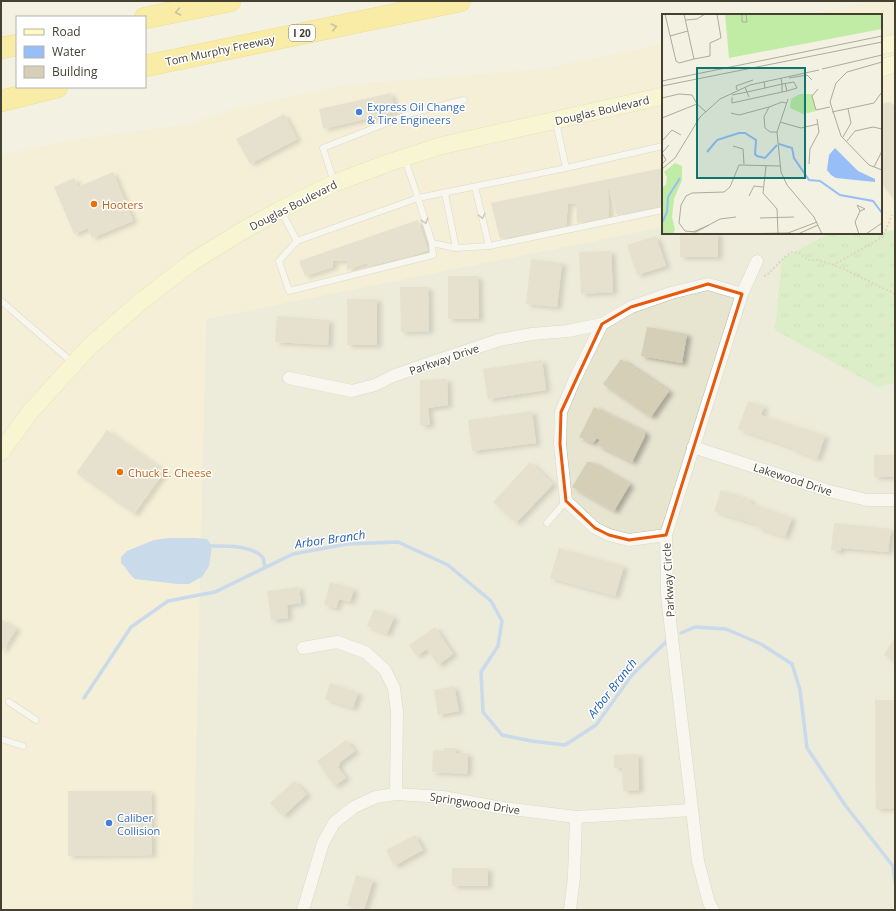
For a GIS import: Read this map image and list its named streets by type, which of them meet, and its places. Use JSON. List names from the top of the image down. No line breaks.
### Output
{"streets":{"highway":["I 20","Tom Murphy Freeway"],"main road":["Douglas Boulevard"],"street":["Parkway Drive","Lakewood Drive","Parkway Circle","Springwood Drive"]},"crossings":[["Parkway Drive","Parkway Circle"],["Lakewood Drive","Parkway Circle"],["Parkway Circle","Springwood Drive"]],"one_way":["Tom Murphy Freeway"],"water":["Arbor Branch"],"places":["Express Oil Change & Tire Engineers","Hooters","Chuck E. Cheese","Caliber Collision"],"legend":["Road","Water","Building"]}
